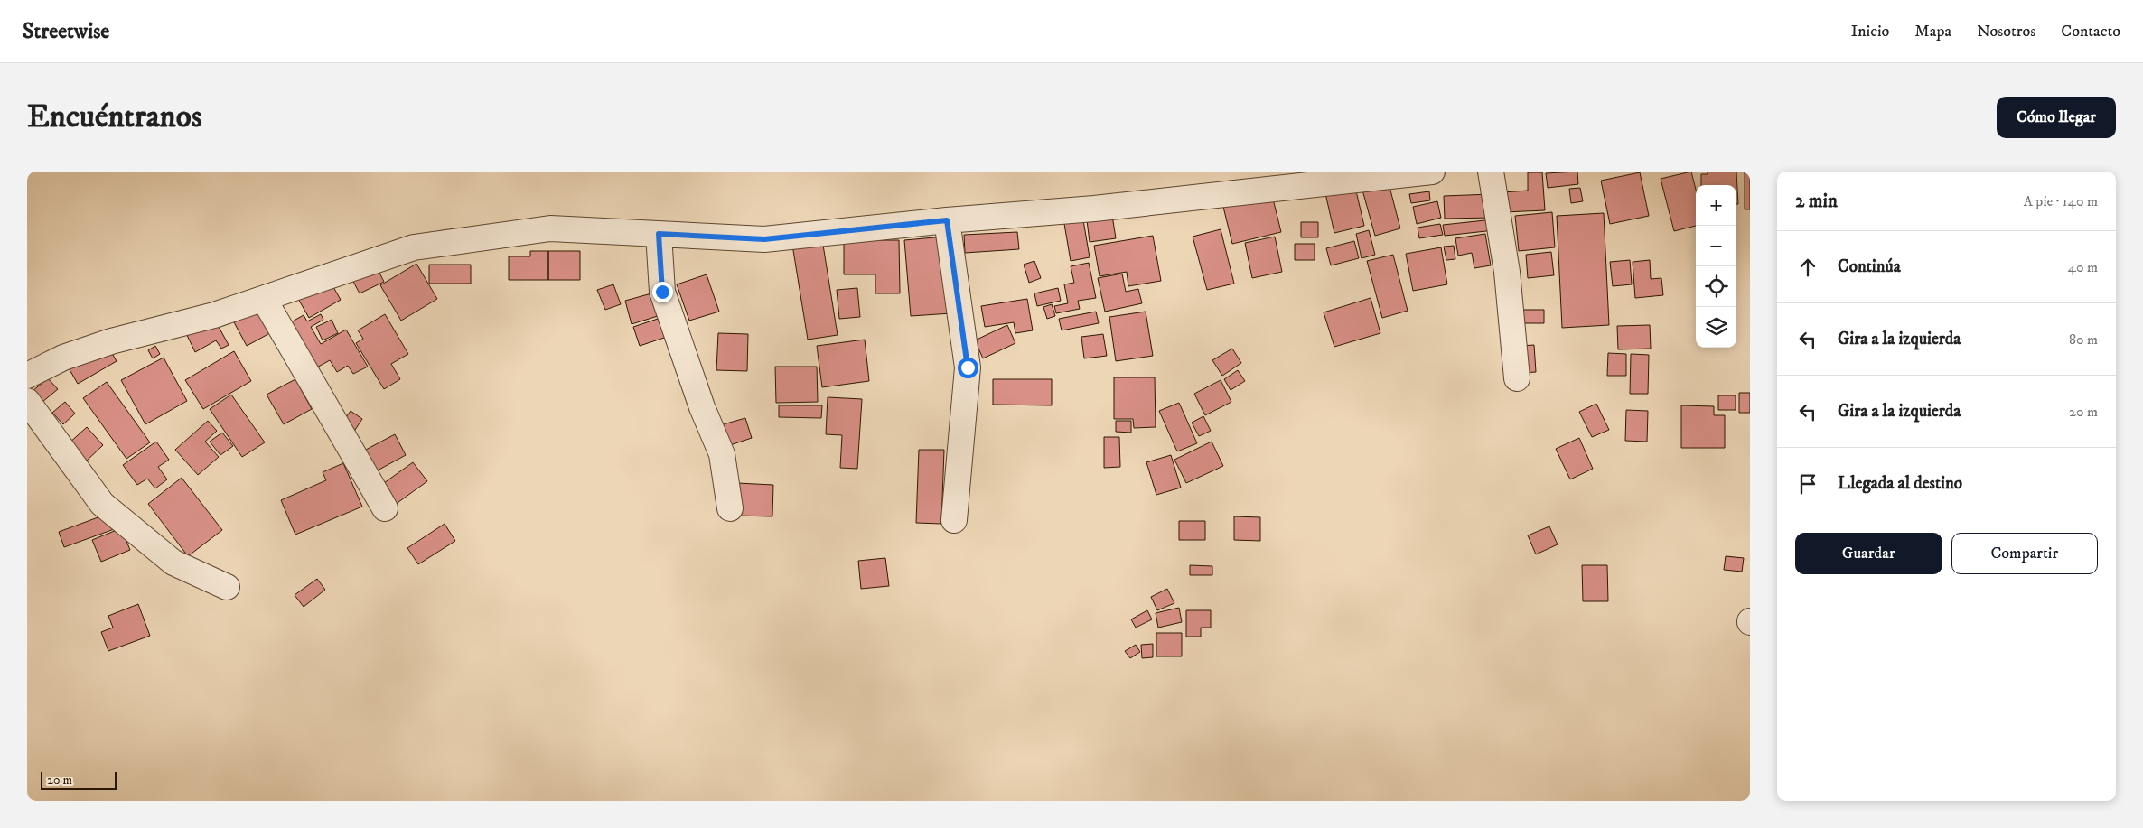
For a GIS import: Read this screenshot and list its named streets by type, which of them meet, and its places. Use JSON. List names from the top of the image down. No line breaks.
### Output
{"scale_bar":"20 m","page":{"header":"Streetwise","nav":["Inicio","Mapa","Nosotros","Contacto"],"buttons":["Cómo llegar",["Guardar","Compartir"]],"title":"Encuéntranos","heading":["2 min","A pie · 140 m"],"map_buttons":["+","−"],"list":[["Continúa","40 m"],["Gira a la izquierda","80 m"],["Gira a la izquierda","20 m"],"Llegada al destino"],"scale":"20 m"}}
